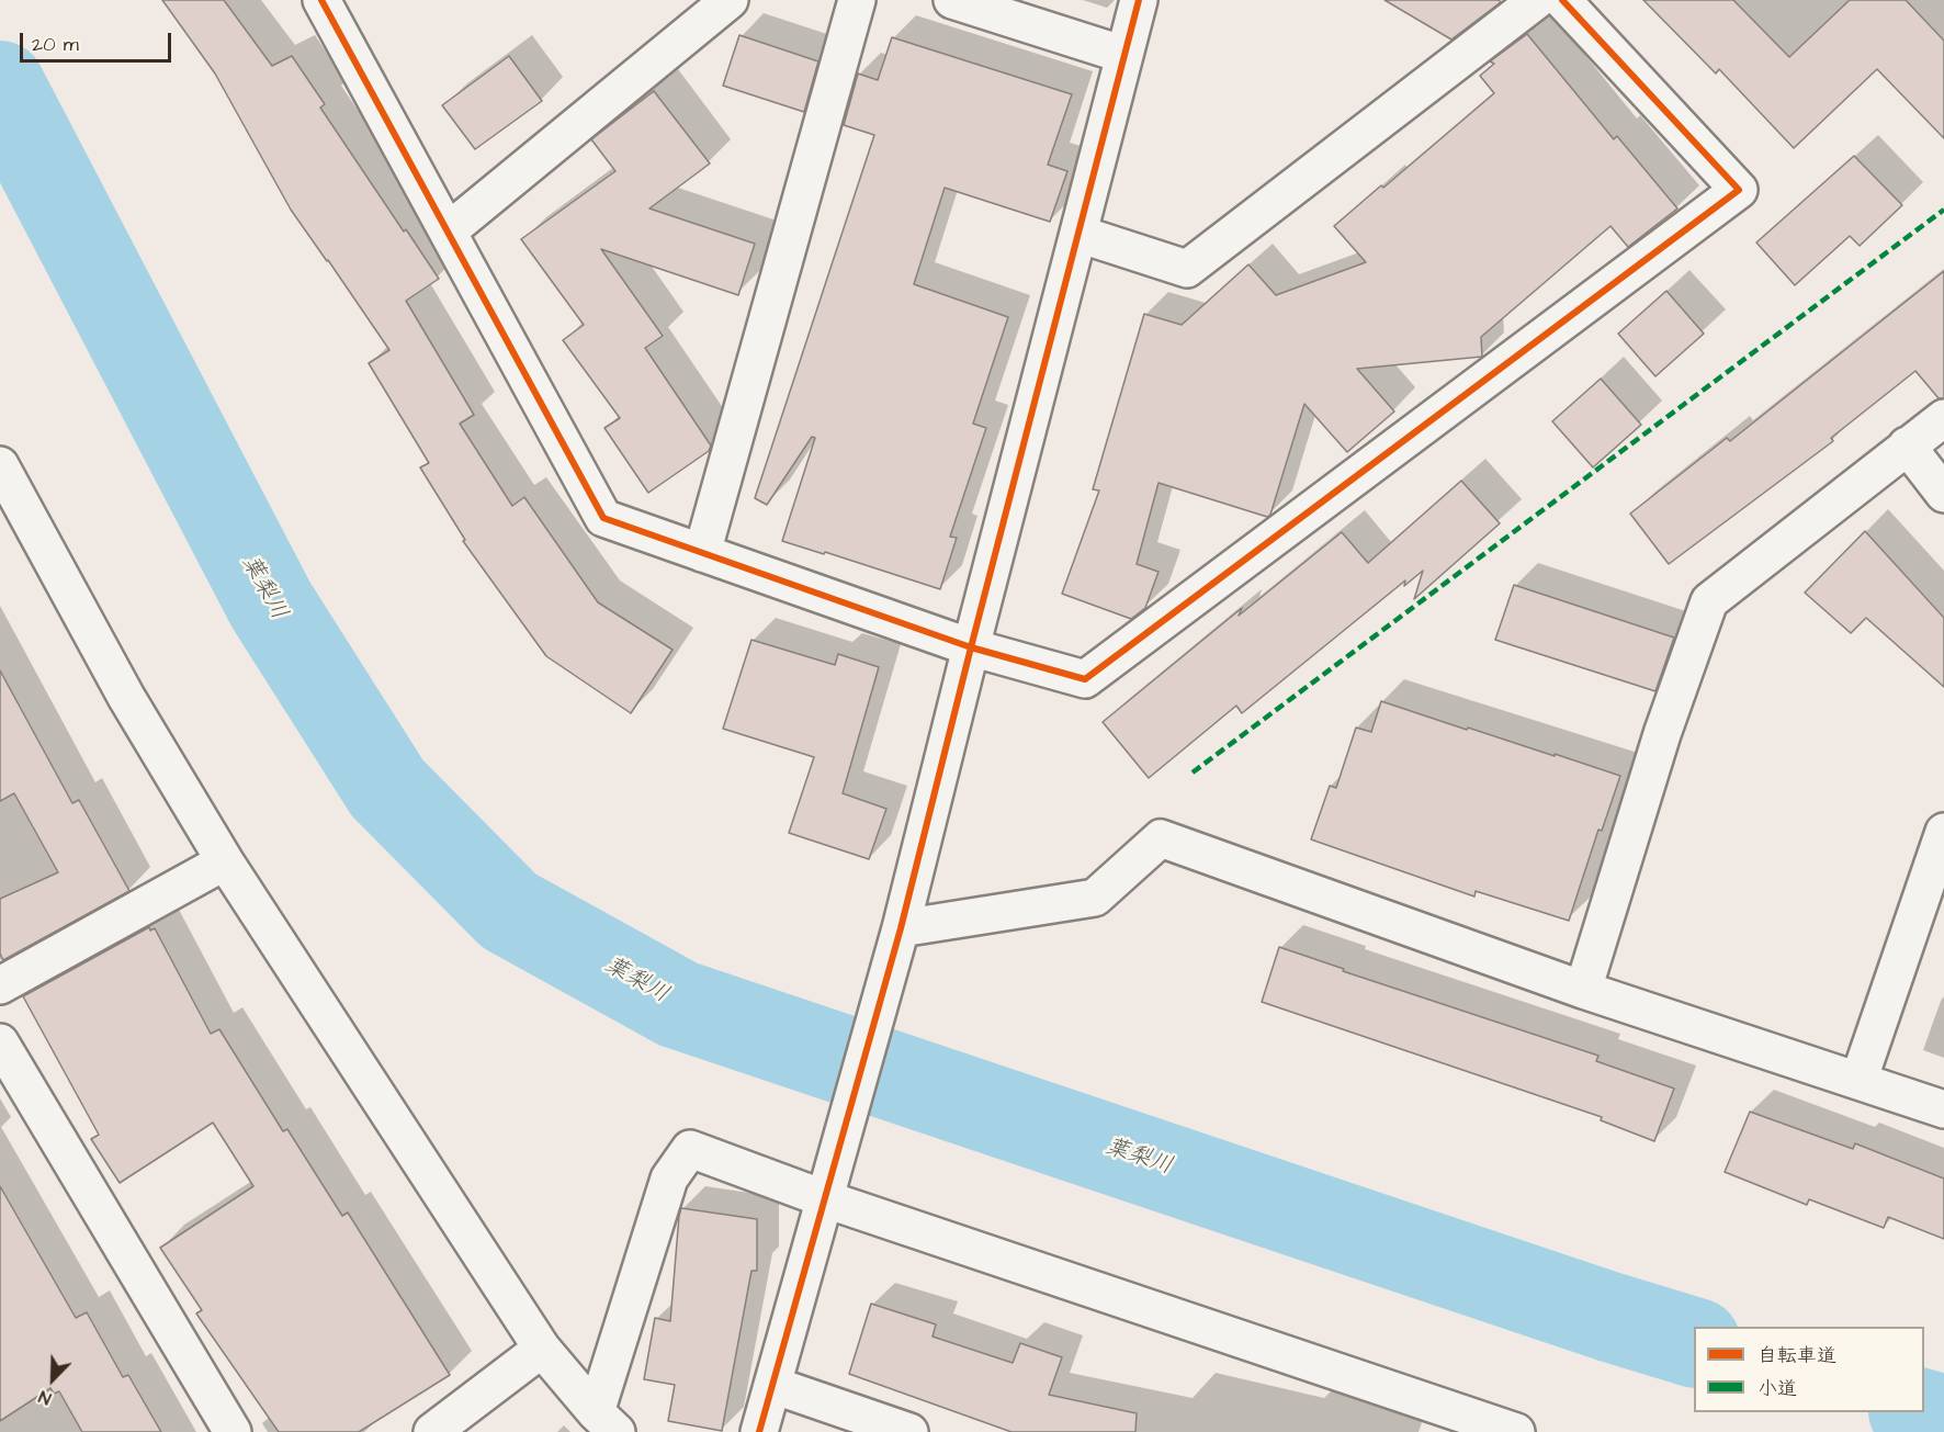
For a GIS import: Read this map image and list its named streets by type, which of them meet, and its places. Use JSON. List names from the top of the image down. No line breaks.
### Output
{"water":["葉梨川"],"legend":["自転車道","小道"],"scale_bar":"20 m","north":"bottom left"}
